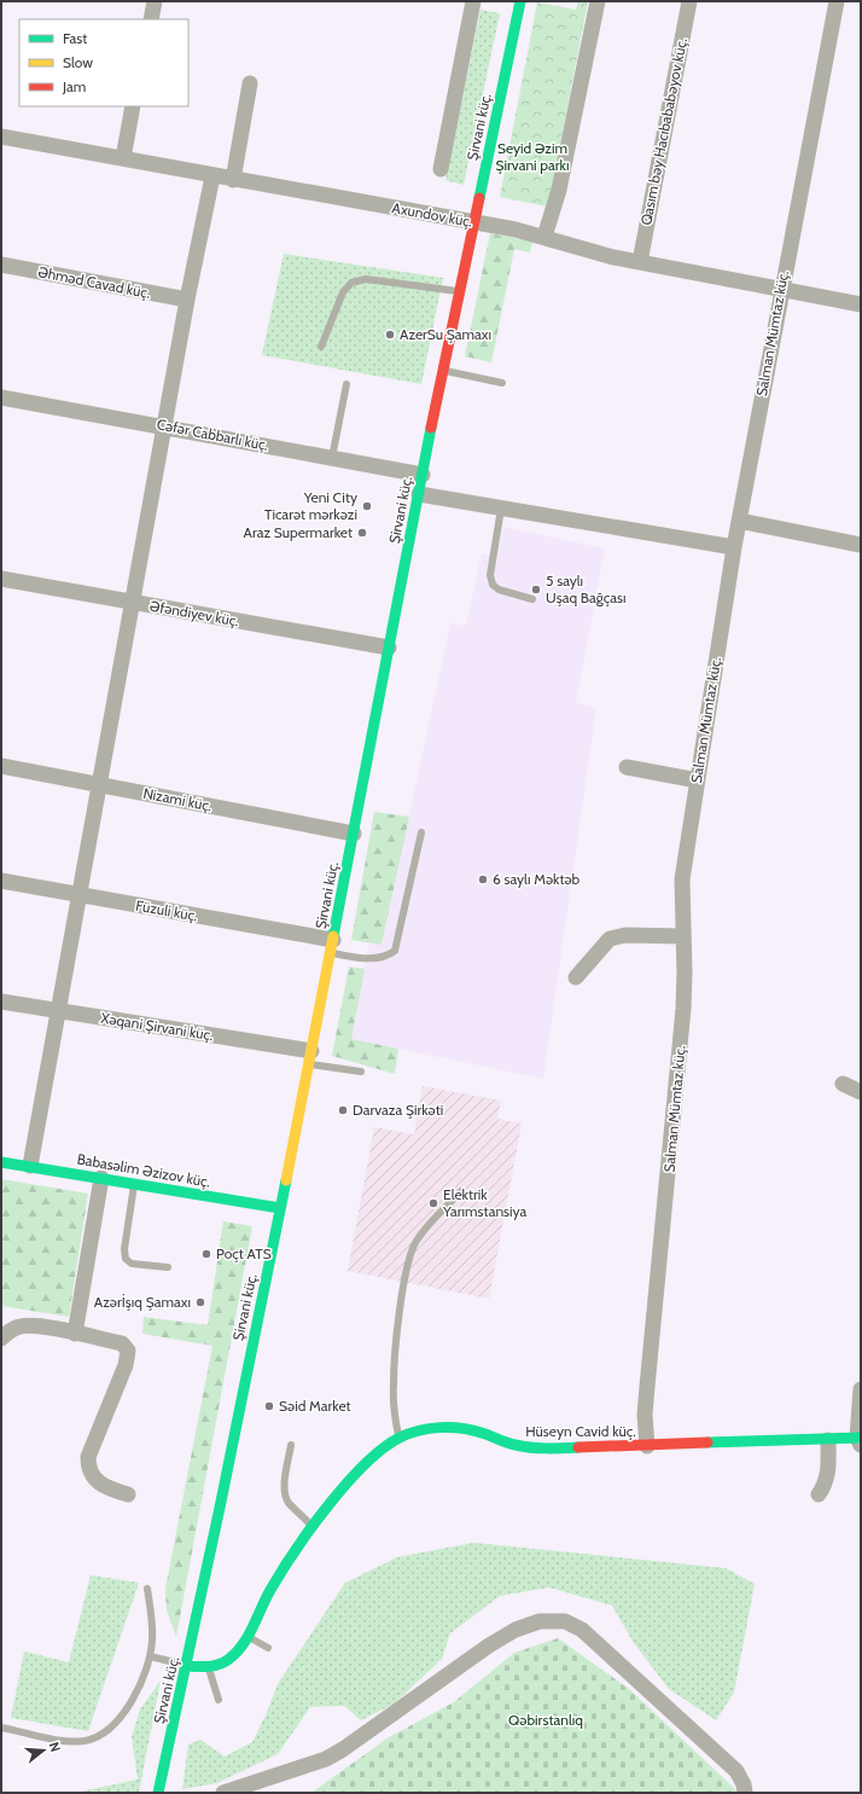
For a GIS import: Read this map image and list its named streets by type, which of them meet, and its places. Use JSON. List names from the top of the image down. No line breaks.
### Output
{"streets":{"main road":["Şirvani küç.","Babasəlim Əzizov küç.","Hüseyn Cavid küç."],"street":["Qasım bəy Hacıbababəyov küç.","Axundov küç.","Əhməd Cavad küç.","Salman Mümtaz küç.","Cəfər Cabbarlı küç.","Əfəndiyev küç.","Nizami küç.","Füzuli küç.","Xəqani Şirvani küç."]},"crossings":[["Şirvani küç.","Axundov küç."],["Şirvani küç.","Cəfər Cabbarlı küç."],["Şirvani küç.","Əfəndiyev küç."],["Şirvani küç.","Nizami küç."],["Şirvani küç.","Füzuli küç."],["Şirvani küç.","Xəqani Şirvani küç."],["Şirvani küç.","Babasəlim Əzizov küç."],["Şirvani küç.","Hüseyn Cavid küç."],["Qasım bəy Hacıbababəyov küç.","Axundov küç."],["Axundov küç.","Salman Mümtaz küç."],["Salman Mümtaz küç.","Hüseyn Cavid küç."]],"parks":["Seyid Əzim Şirvani parkı","Qəbirstanlıq"],"places":["AzerSu Şamaxı","Yeni City Ticarət mərkəzi","Araz Supermarket","5 saylı Uşaq Bağçası","6 saylı Məktəb","Darvaza Şirkəti","Elektrik Yarımstansiya","Poçt ATS","Azərİşıq Şamaxı","Səid Market"],"legend":["Fast","Slow","Jam"],"north":"right"}
